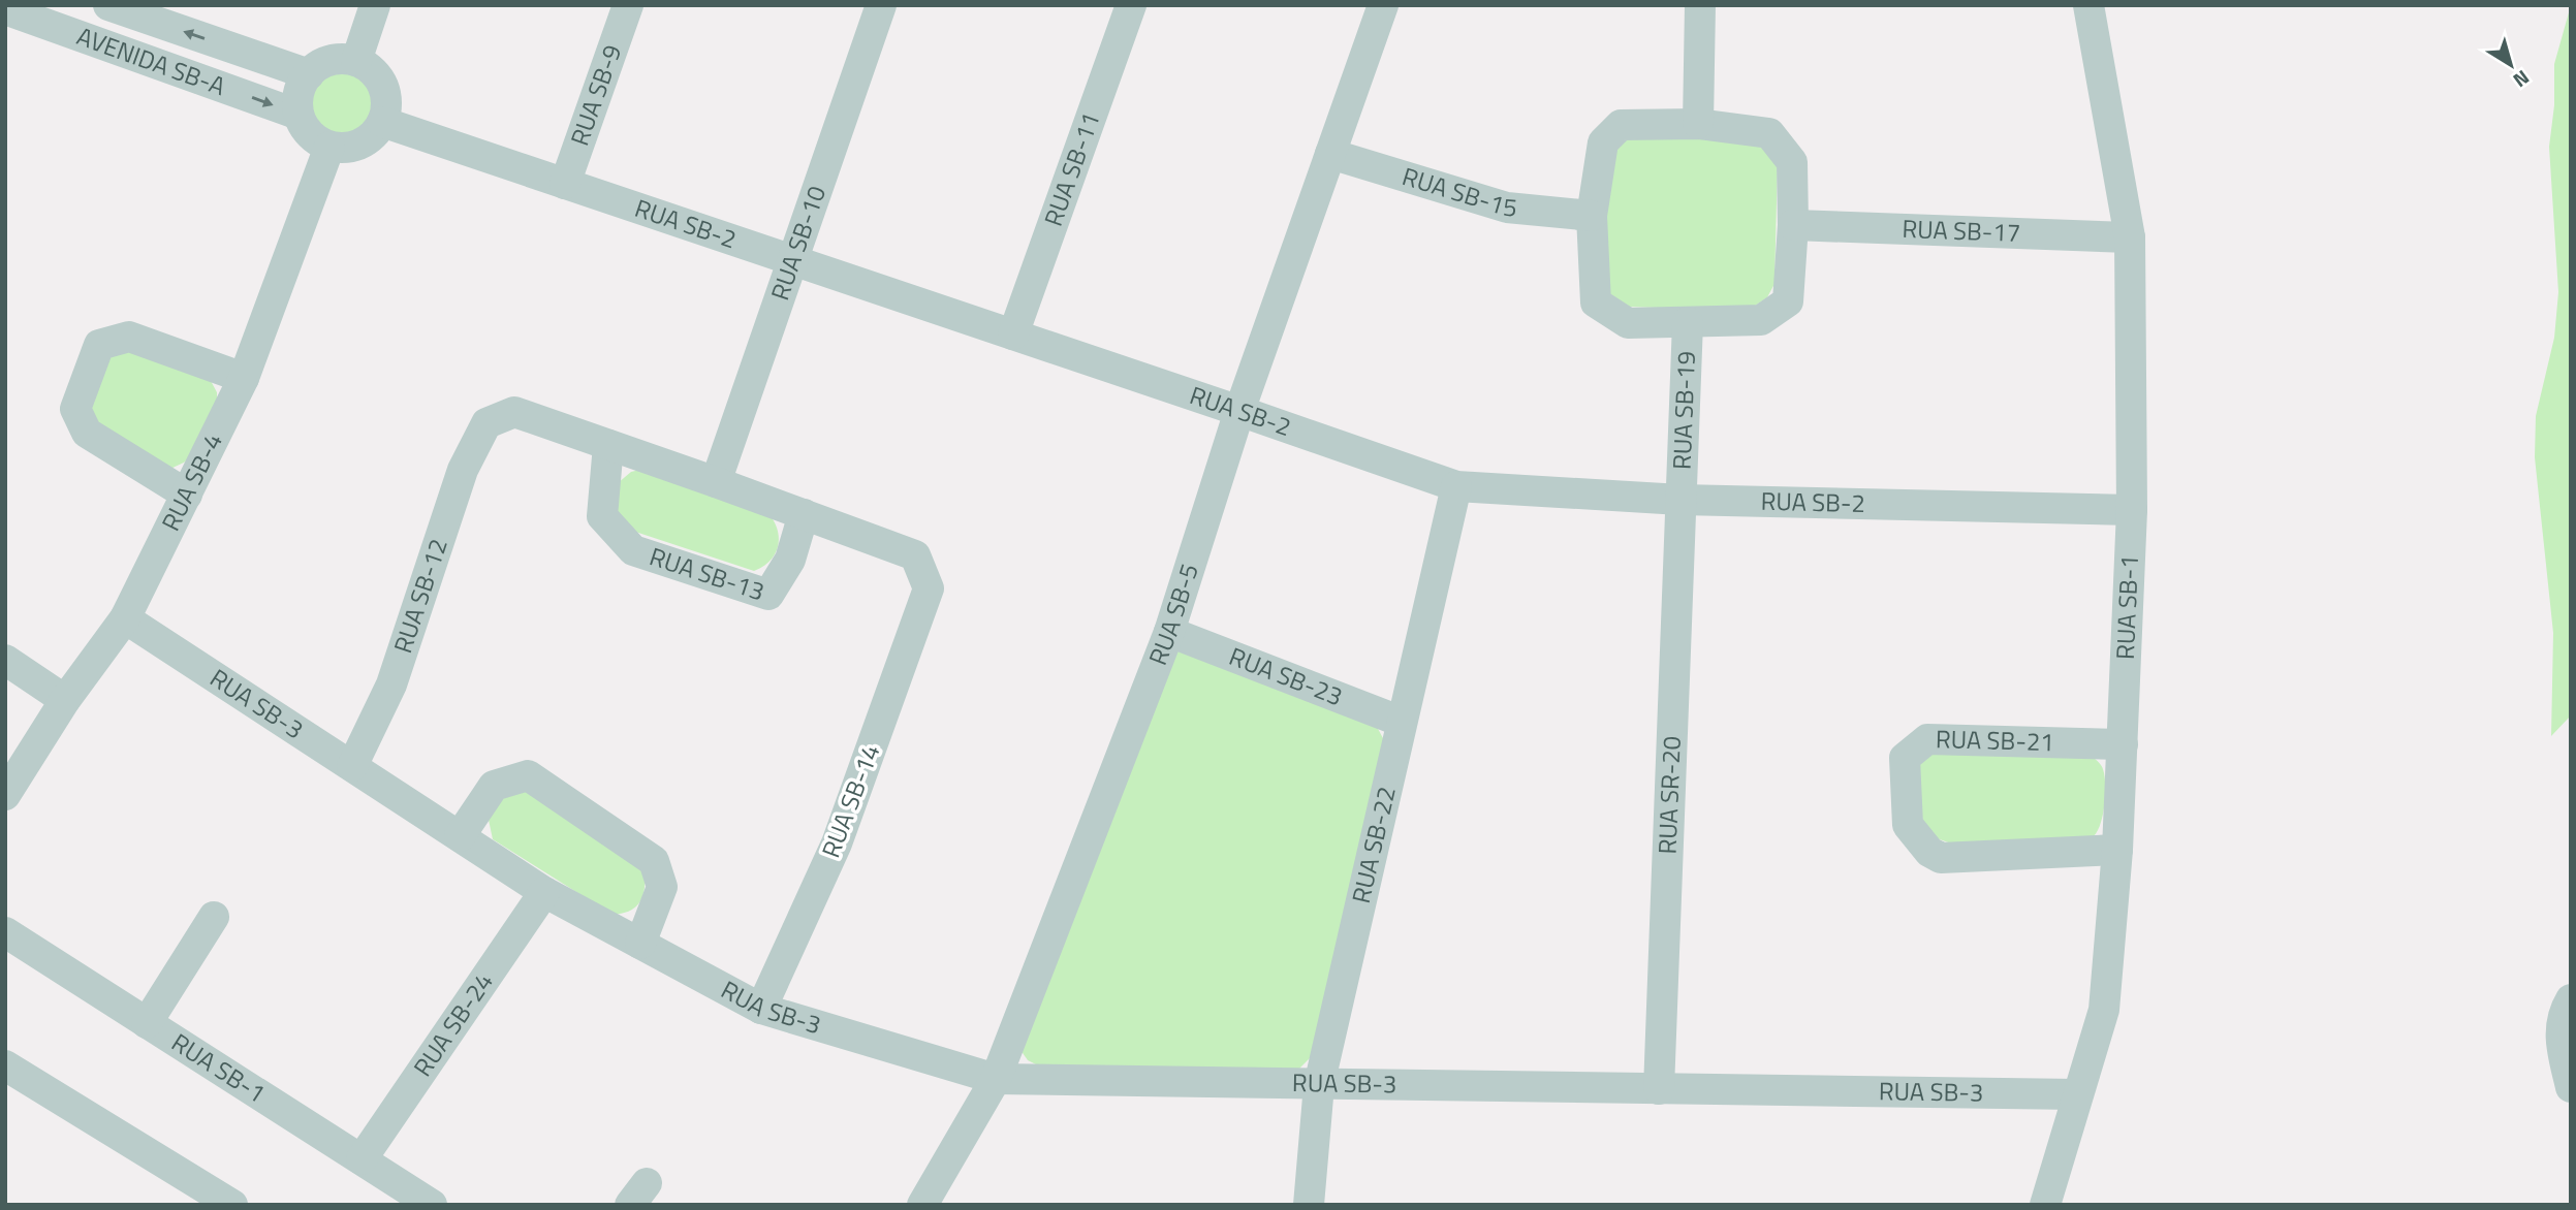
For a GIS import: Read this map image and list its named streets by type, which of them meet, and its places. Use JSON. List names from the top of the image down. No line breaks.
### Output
{"streets":{"street":["AVENIDA SB-A","RUA SB-9","RUA SB-11","RUA SB-15","RUA SB-2","RUA SB-17","RUA SB-10","RUA SB-19","RUA SB-4","RUA SB-13","RUA SB-12","RUA SB-1","RUA SB-5","RUA SB-23","RUA SB-3","RUA SB-21","RUA SR-20","RUA SB-14","RUA SB-22","RUA SB-24"]},"crossings":[["AVENIDA SB-A","RUA SB-2"],["AVENIDA SB-A","RUA SB-4"],["RUA SB-9","RUA SB-2"],["RUA SB-11","RUA SB-2"],["RUA SB-15","RUA SB-17"],["RUA SB-15","RUA SB-19"],["RUA SB-15","RUA SB-5"],["RUA SB-2","RUA SB-10"],["RUA SB-2","RUA SB-19"],["RUA SB-2","RUA SB-4"],["RUA SB-2","RUA SB-1"],["RUA SB-2","RUA SB-5"],["RUA SB-2","RUA SR-20"],["RUA SB-2","RUA SB-22"],["RUA SB-17","RUA SB-19"],["RUA SB-17","RUA SB-1"],["RUA SB-19","RUA SR-20"],["RUA SB-4","RUA SB-3"],["RUA SB-13","RUA SB-12"],["RUA SB-13","RUA SB-14"],["RUA SB-12","RUA SB-3"],["RUA SB-1","RUA SB-3"],["RUA SB-1","RUA SB-21"],["RUA SB-1","RUA SB-24"],["RUA SB-5","RUA SB-23"],["RUA SB-5","RUA SB-3"],["RUA SB-23","RUA SB-22"],["RUA SB-3","RUA SR-20"],["RUA SB-3","RUA SB-14"],["RUA SB-3","RUA SB-22"],["RUA SB-3","RUA SB-24"]],"north":"bottom right"}
